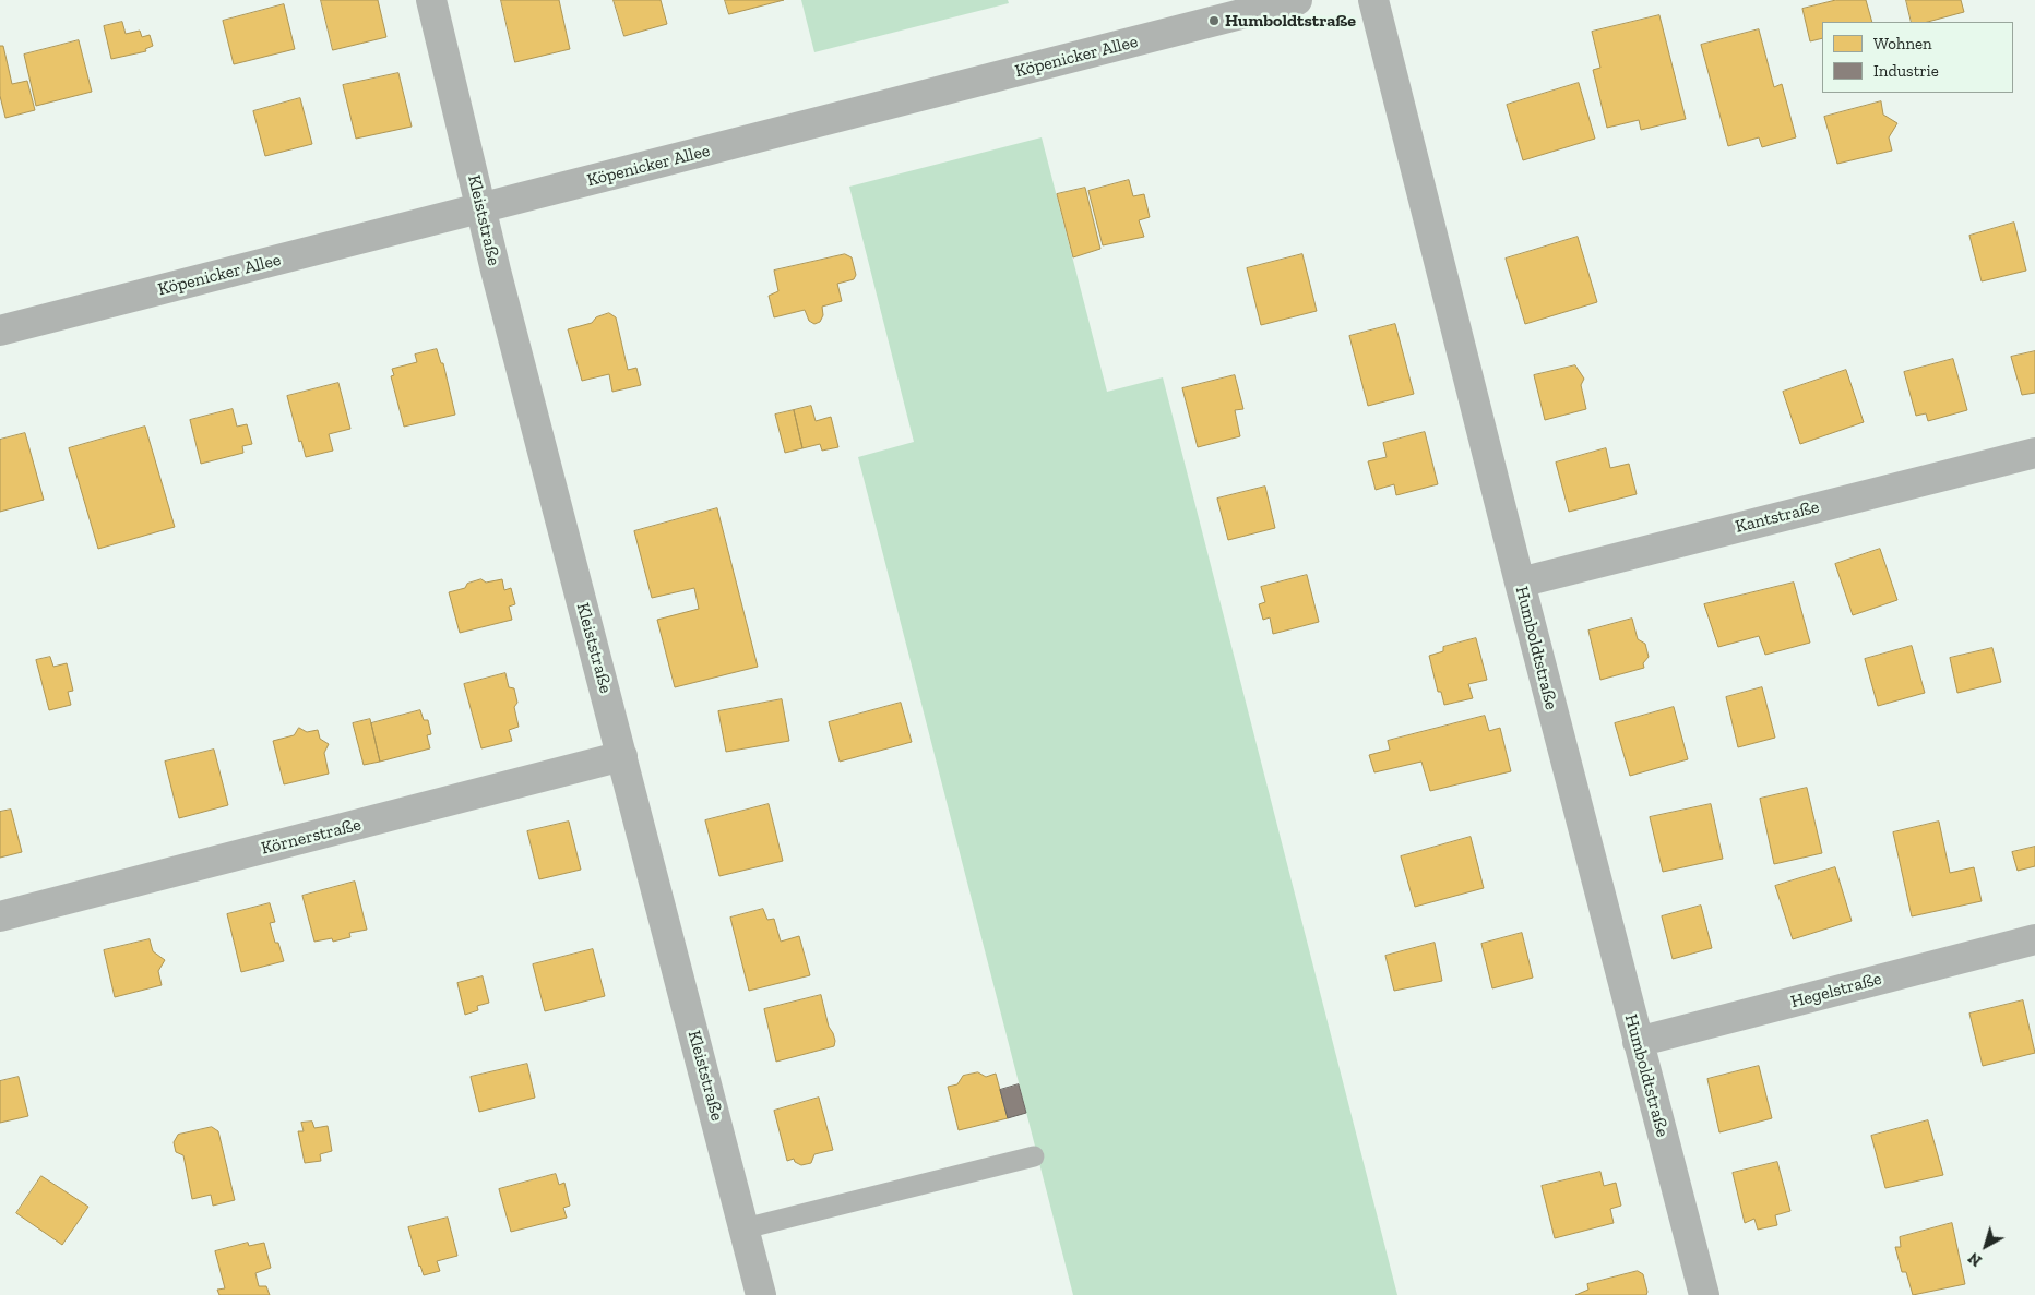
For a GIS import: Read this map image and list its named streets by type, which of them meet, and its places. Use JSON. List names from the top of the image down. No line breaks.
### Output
{"streets":{"street":["Köpenicker Allee","Kleiststraße","Kantstraße","Humboldtstraße","Körnerstraße","Hegelstraße"]},"crossings":[["Köpenicker Allee","Kleiststraße"],["Kleiststraße","Körnerstraße"],["Kantstraße","Humboldtstraße"],["Humboldtstraße","Hegelstraße"]],"places":["Humboldtstraße"],"legend":["Wohnen","Industrie"],"north":"bottom left"}
